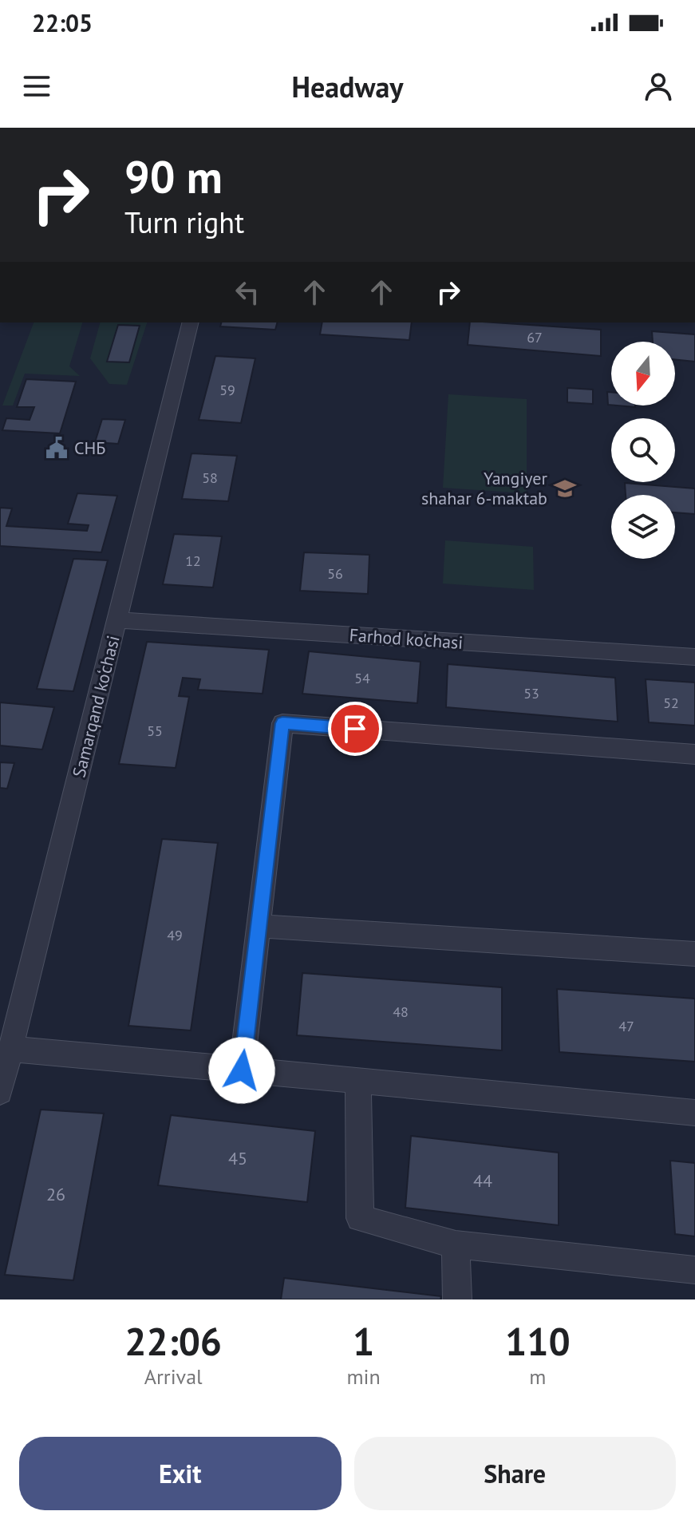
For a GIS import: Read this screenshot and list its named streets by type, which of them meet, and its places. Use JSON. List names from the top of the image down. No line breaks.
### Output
{"streets":{"street":["Farhod ko'chasi","Samarqand ko‘chasi"]},"crossings":[["Farhod ko'chasi","Samarqand ko‘chasi"]],"places":{"public building":["СНБ"],"school or university":["Yangiyer shahar 6-maktab"]},"house_numbers":["67","59","58","12","56","54","53","52","55","49","48","47","45","44","26"],"north":"bottom","page":{"status":"22:05","header":"Headway","turn":["90 m","Turn right"],"eta":["22:06","Arrival","1","min","110","m"],"buttons":["Exit","Share"]}}
